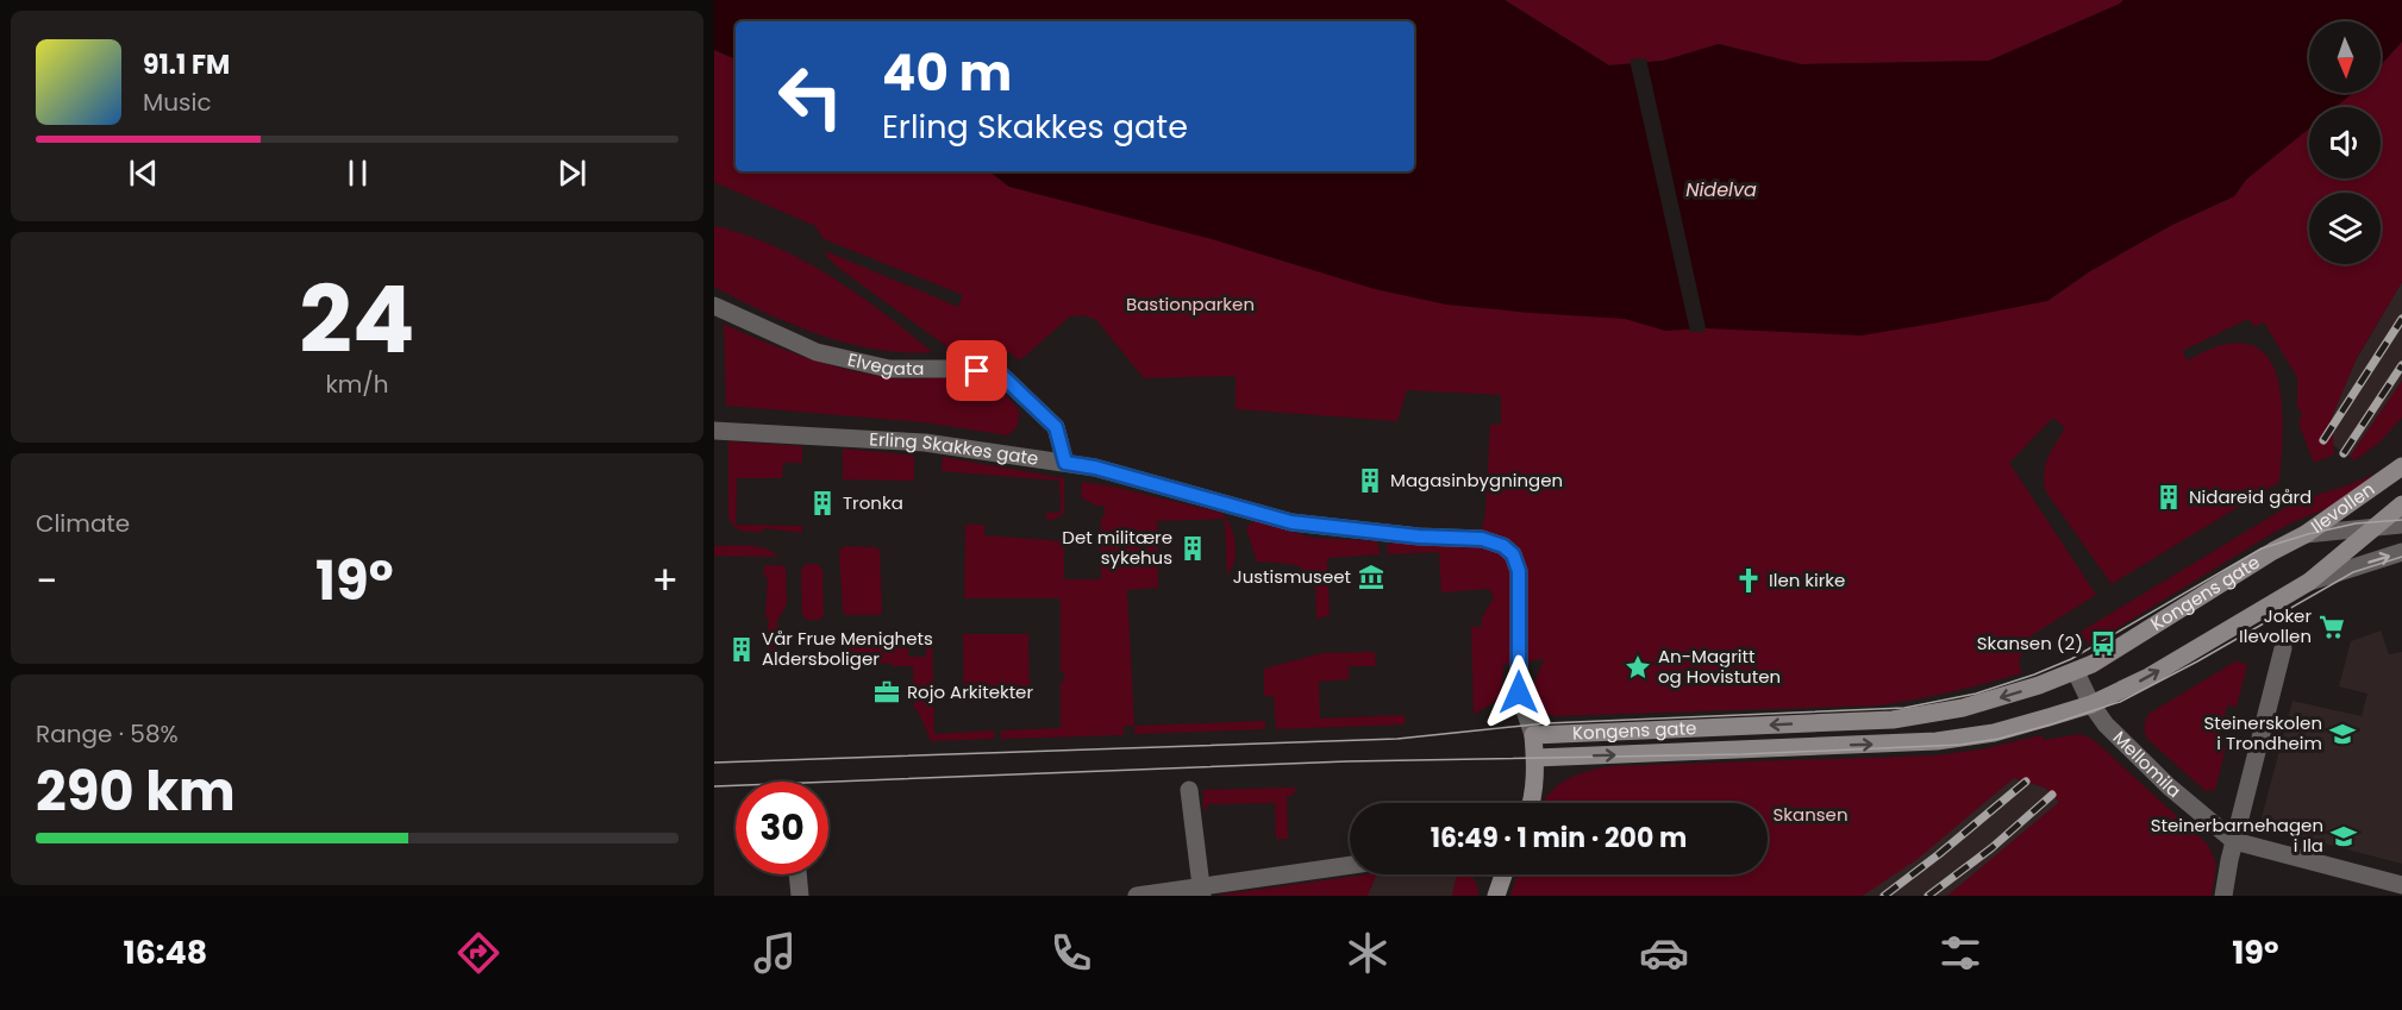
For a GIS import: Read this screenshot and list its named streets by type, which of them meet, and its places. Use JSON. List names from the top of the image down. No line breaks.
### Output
{"streets":{"main road":["Ilevollen","Kongens gate"],"street":["Elvegata","Erling Skakkes gate","Mellomila"]},"crossings":[["Elvegata","Erling Skakkes gate"],["Erling Skakkes gate","Kongens gate"],["Ilevollen","Kongens gate"],["Kongens gate","Mellomila"]],"water":["Nidelva"],"parks":["Bastionparken","Skansen"],"places":{"building":["Magasinbygningen","Nidareid gård","Tronka","Det militære sykehus","Vår Frue Menighets Aldersboliger"],"museum":["Justismuseet"],"church":["Ilen kirke"],"supermarket":["Joker Ilevollen"],"bus stop":["Skansen (2)"],"place":["An-Magritt og Hovistuten"],"office":["Rojo Arkitekter"],"school or university":["Steinerskolen i Trondheim","Steinerbarnehagen i Ila"]},"north":"bottom","page":{"turn":["40 m","Erling Skakkes gate"],"song":["91.1 FM","Music"],"tile":[["24","km/h"],"Climate",["Range · 58%","290 km"]],"heat":["−","19°","+"],"limit":"30","trip":"16:49 · 1 min · 200 m","tabs":["16:48","19°"]}}
